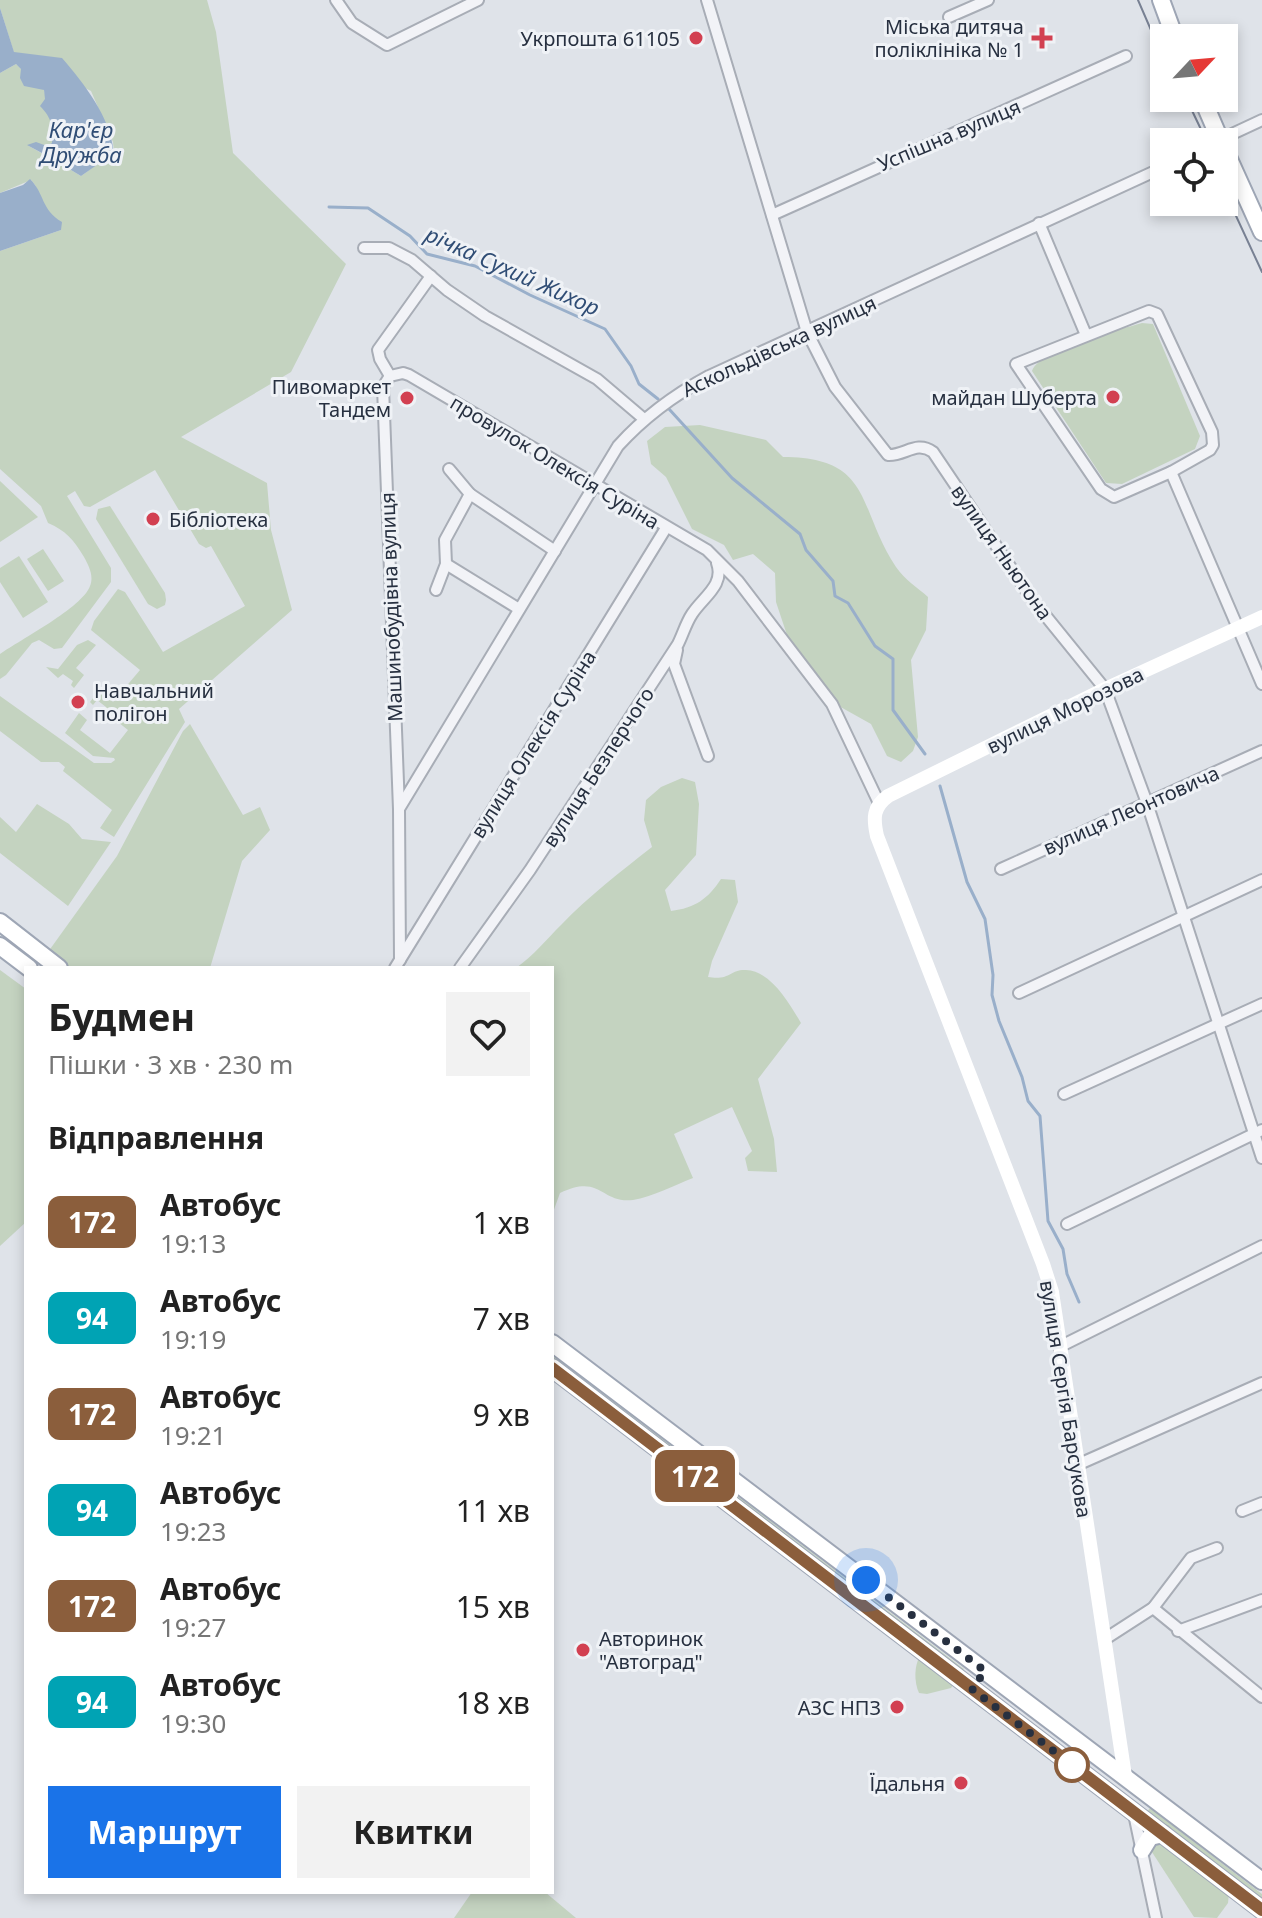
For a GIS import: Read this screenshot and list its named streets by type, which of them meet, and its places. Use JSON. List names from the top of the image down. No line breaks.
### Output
{"streets":{"main road":["вулиця Морозова","вулиця Сергія Барсукова"],"street":["Успішна вулиця","Аскольдівська вулиця","провулок Олексія Суріна","вулиця Ньютона","Машинобудівна вулиця","вулиця Олексія Суріна","вулиця Безперчого","вулиця Леонтовича"]},"crossings":[["Успішна вулиця","вулиця Ньютона"],["Аскольдівська вулиця","провулок Олексія Суріна"],["Аскольдівська вулиця","вулиця Ньютона"],["Аскольдівська вулиця","Машинобудівна вулиця"],["провулок Олексія Суріна","Машинобудівна вулиця"],["провулок Олексія Суріна","вулиця Морозова"],["провулок Олексія Суріна","вулиця Олексія Суріна"],["провулок Олексія Суріна","вулиця Безперчого"],["провулок Олексія Суріна","вулиця Сергія Барсукова"],["вулиця Ньютона","вулиця Морозова"],["вулиця Ньютона","вулиця Леонтовича"],["Машинобудівна вулиця","вулиця Олексія Суріна"],["вулиця Морозова","вулиця Сергія Барсукова"]],"water":["Кар'єр Дружба","річка Сухий Жихор"],"places":{"other":["Укрпошта 61105","майдан Шуберта","Пивомаркет Тандем","Бібліотека","Навчальний полігон","Авторинок \"Автоград\"","АЗС НПЗ","Їдальня"],"health":["Міська дитяча поліклініка № 1"]},"lines":["bus line 172"],"north":"top right","page":{"on_map":"172","heading":[["Будмен","Пішки · 3 хв · 230 m"],"Відправлення"],"list":[{"mark":"172","name":"Автобус","note":"19:13","value":"1 хв"},{"mark":"94","name":"Автобус","note":"19:19","value":"7 хв"},{"mark":"172","name":"Автобус","note":"19:21","value":"9 хв"},{"mark":"94","name":"Автобус","note":"19:23","value":"11 хв"},{"mark":"172","name":"Автобус","note":"19:27","value":"15 хв"},{"mark":"94","name":"Автобус","note":"19:30","value":"18 хв"}],"buttons":["Маршрут","Квитки"]}}
